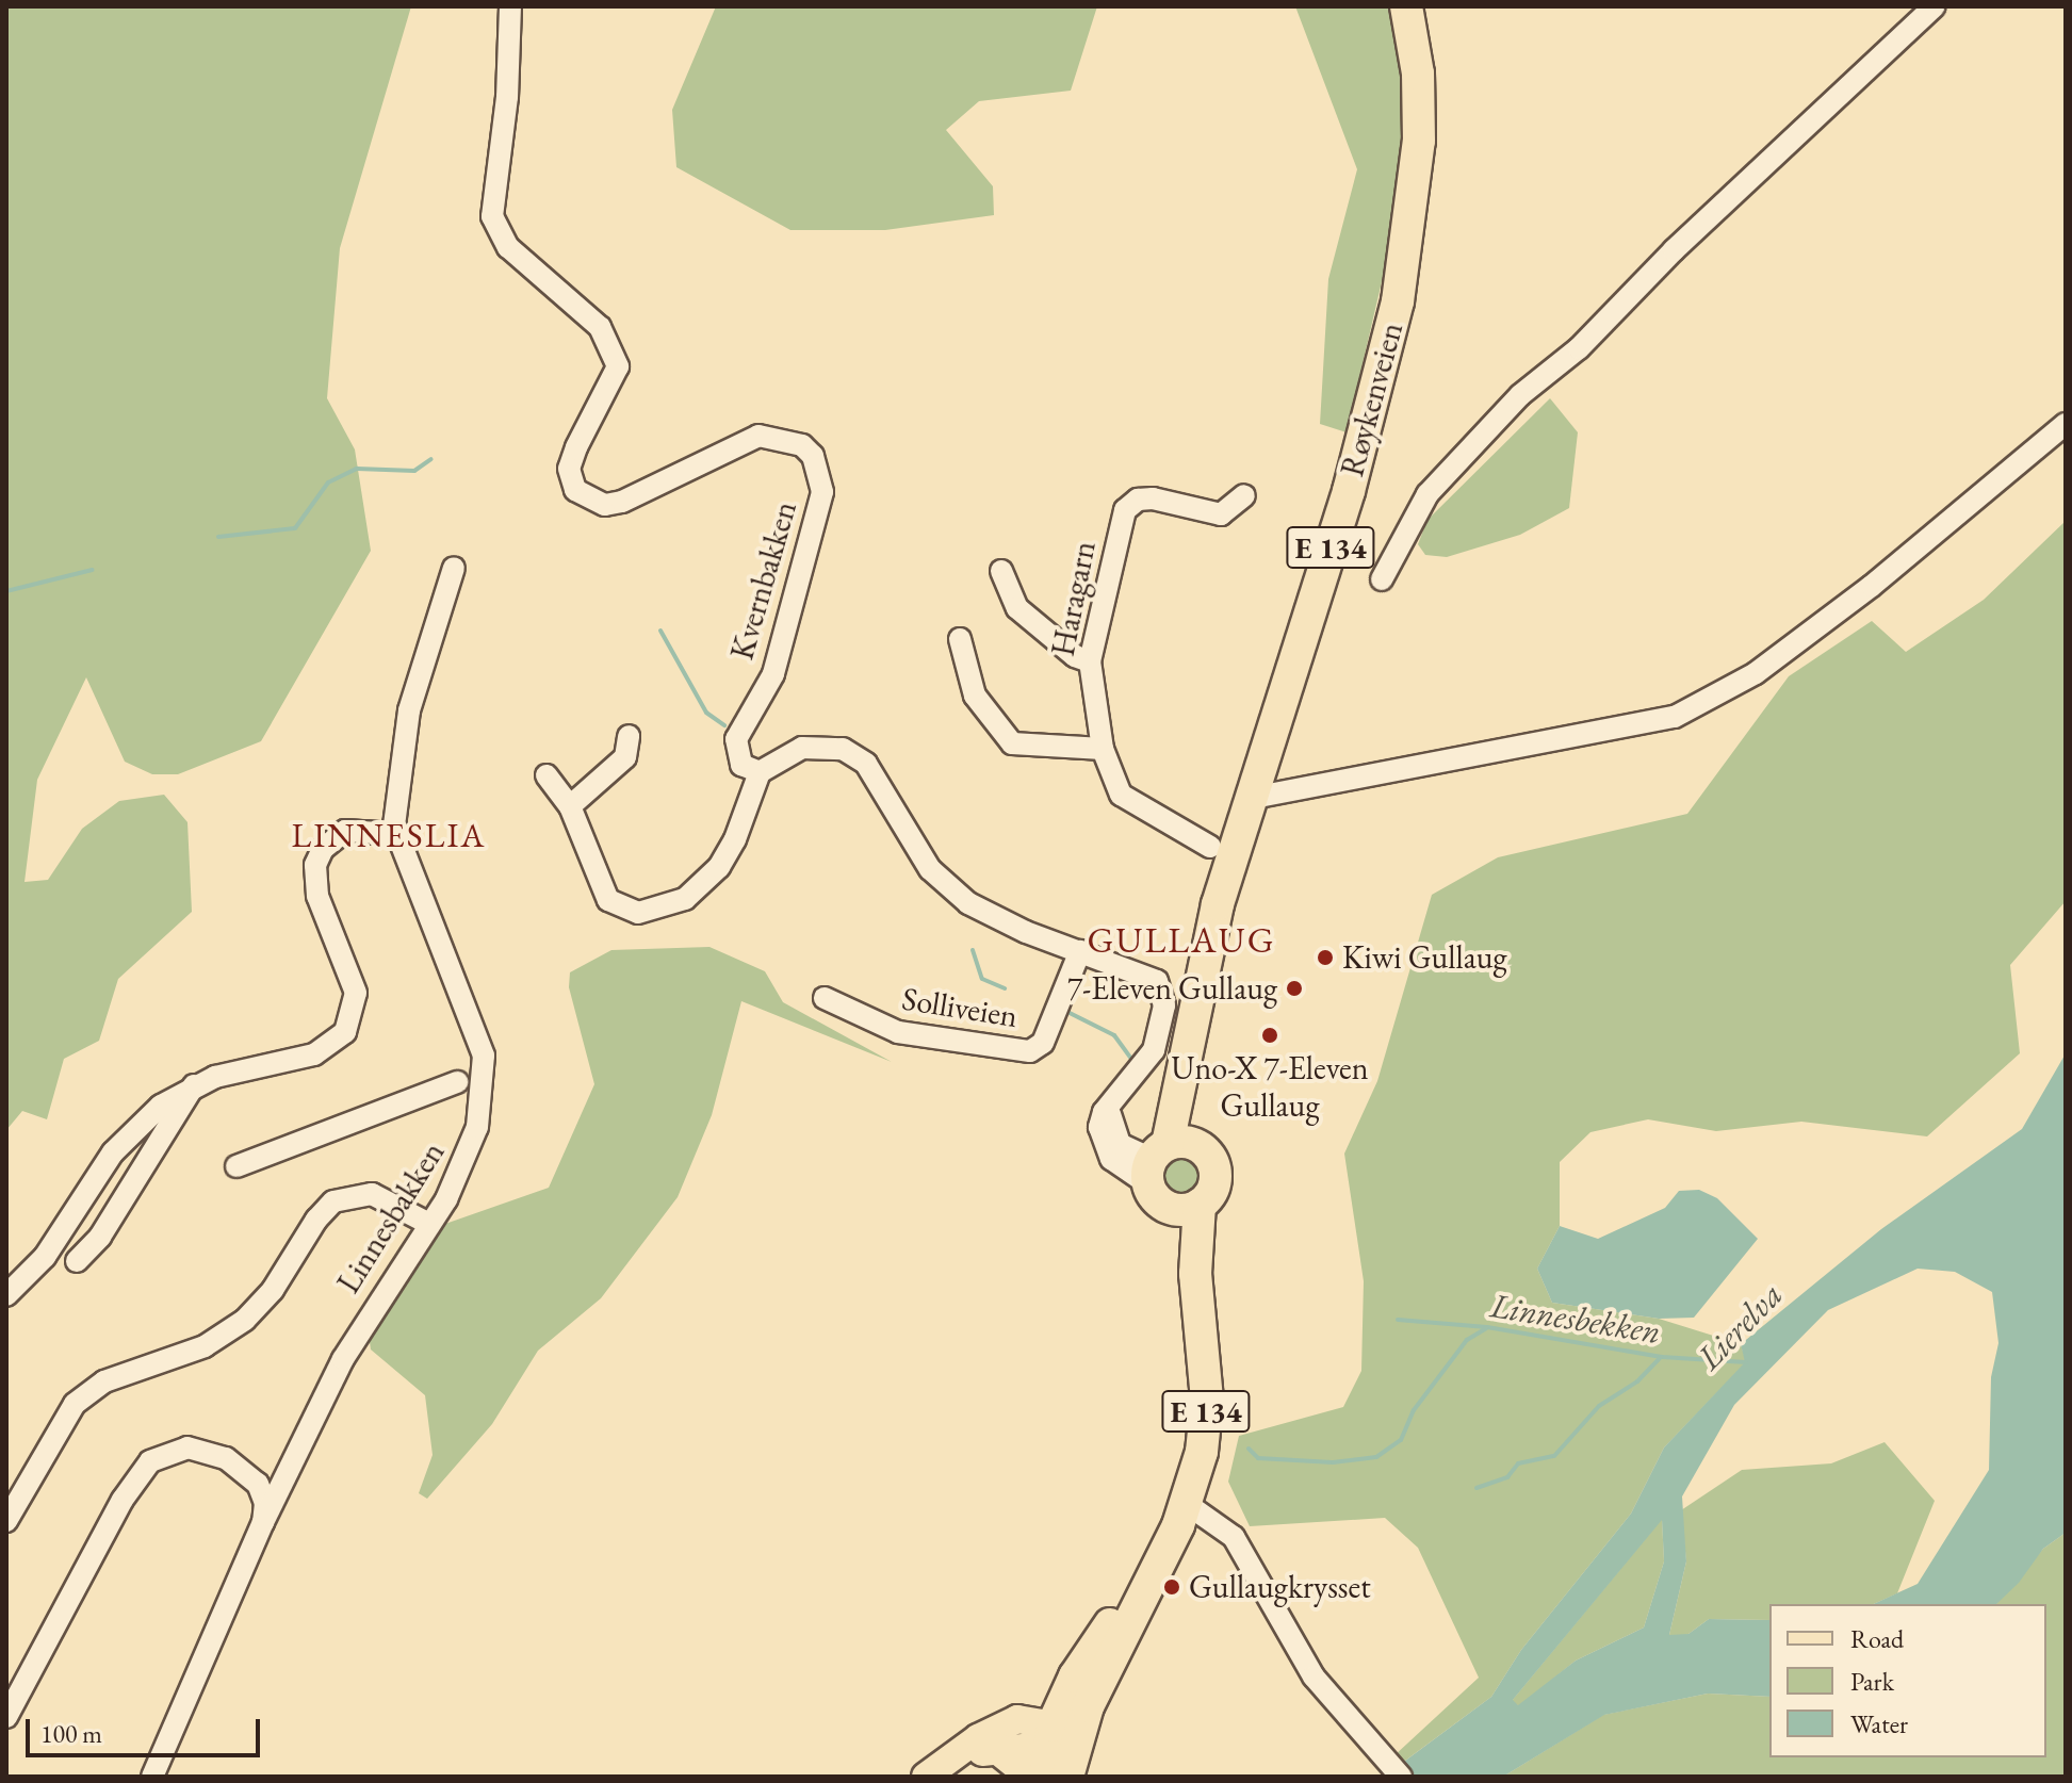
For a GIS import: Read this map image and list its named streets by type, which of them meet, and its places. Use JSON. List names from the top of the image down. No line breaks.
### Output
{"streets":{"highway":["Røykenveien","E 134"],"street":["Kvernbakken","Haragarn","Solliveien","Linnesbakken"]},"districts":["LINNESLIA","GULLAUG"],"water":["Linnesbekken","Lierelva"],"places":["Kiwi Gullaug","7-Eleven Gullaug","Uno-X 7-Eleven Gullaug","Gullaugkrysset"],"legend":["Road","Park","Water"],"scale_bar":"100 m"}
